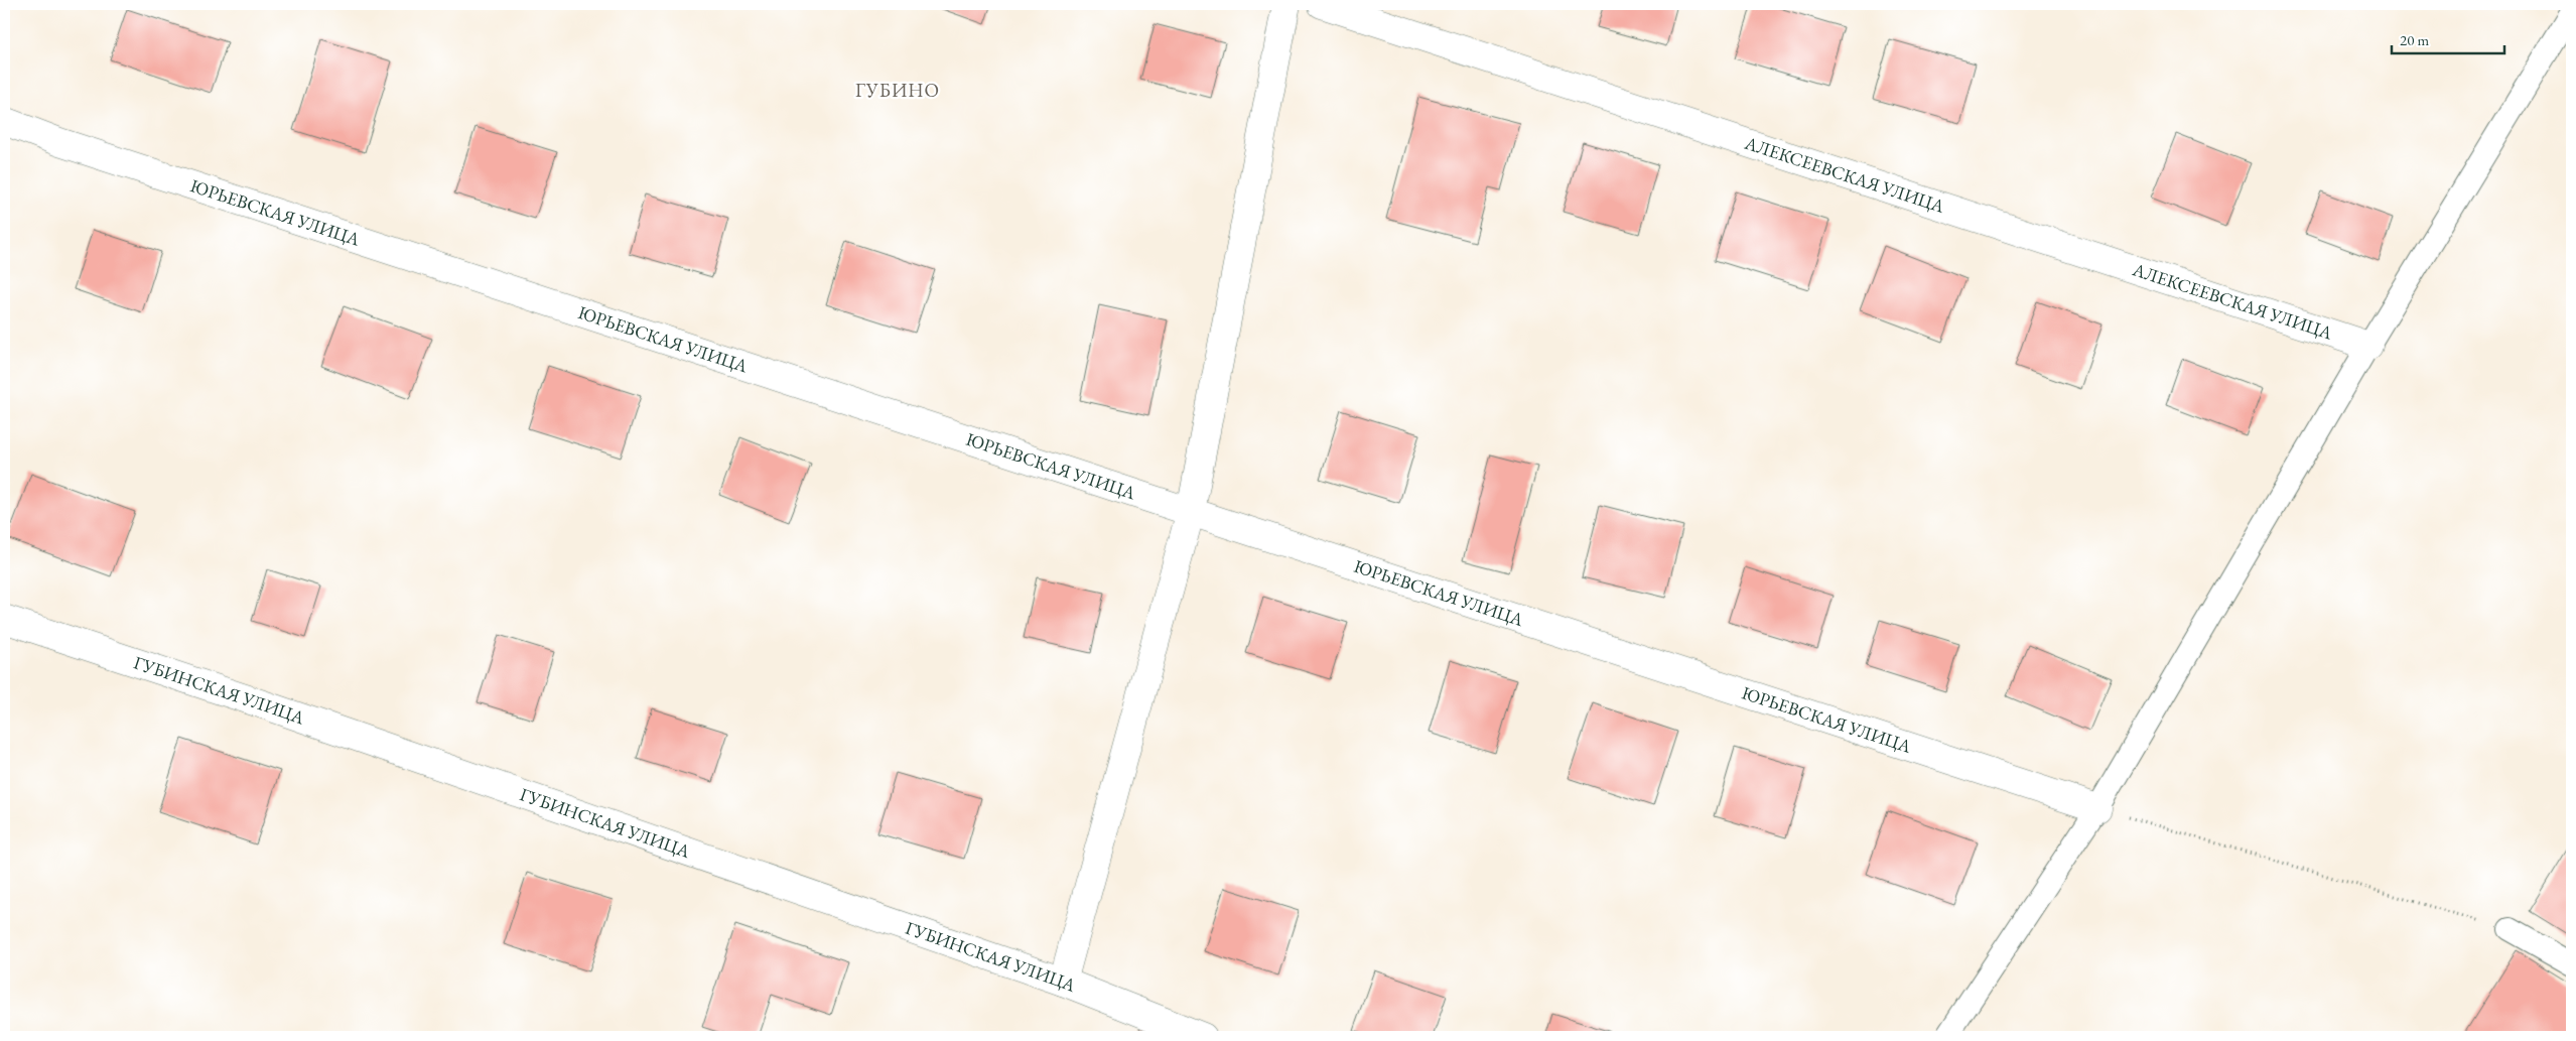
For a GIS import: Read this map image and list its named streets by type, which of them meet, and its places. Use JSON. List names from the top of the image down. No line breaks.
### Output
{"streets":{"street":["АЛЕКСЕЕВСКАЯ УЛИЦА","ЮРЬЕВСКАЯ УЛИЦА","ГУБИНСКАЯ УЛИЦА"]},"districts":["ГУБИНО"],"scale_bar":"20 m"}
